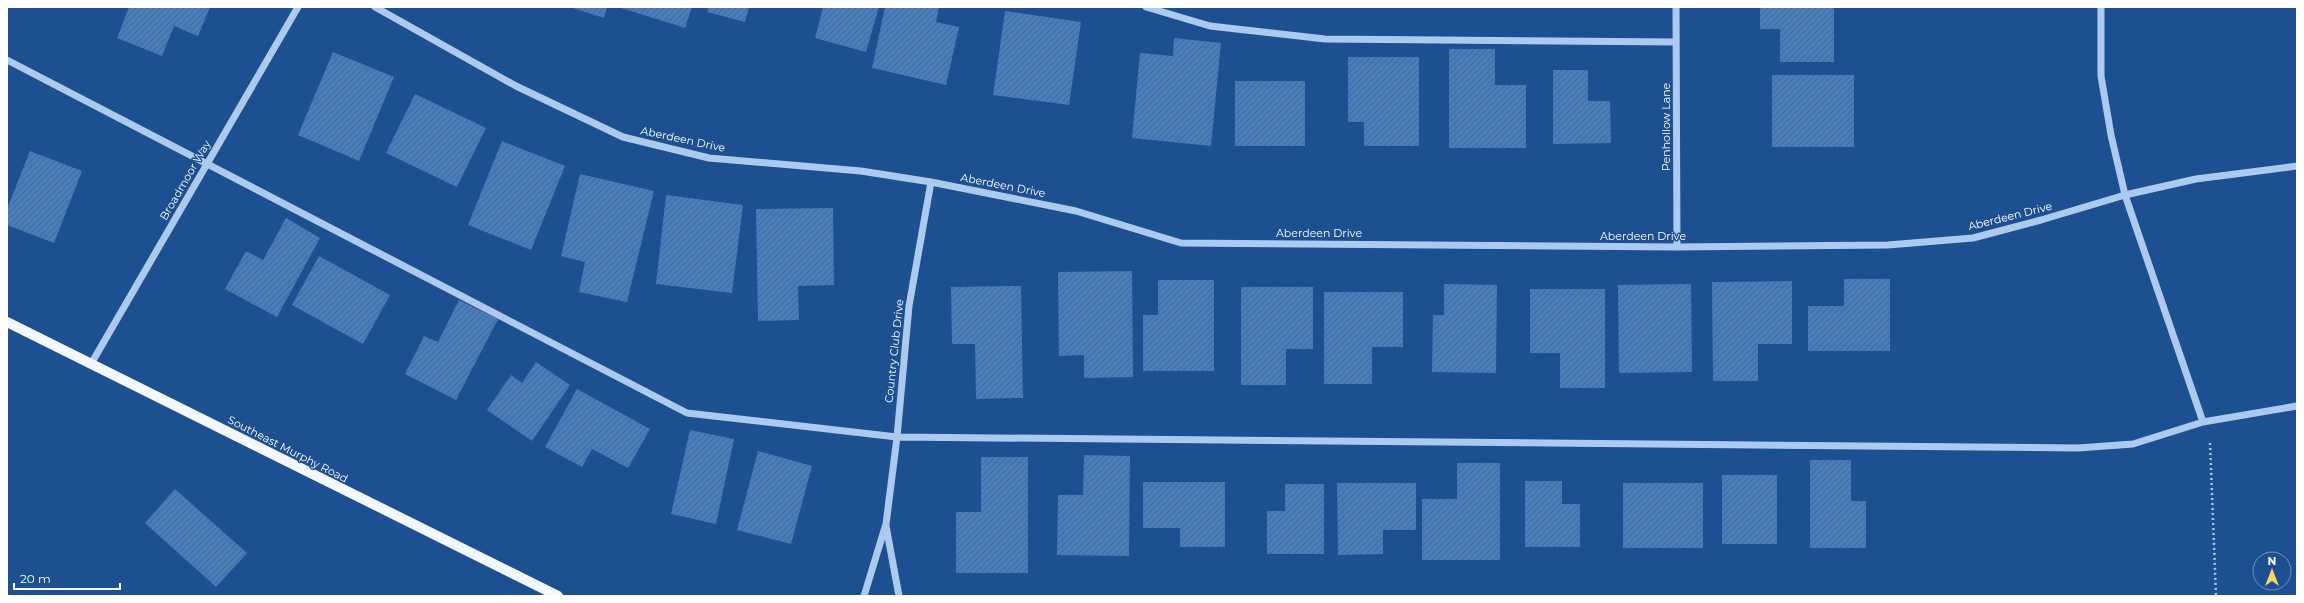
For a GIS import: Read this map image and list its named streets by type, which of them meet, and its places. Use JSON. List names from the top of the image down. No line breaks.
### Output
{"streets":{"main road":["Southeast Murphy Road"],"street":["Penhollow Lane","Aberdeen Drive","Broadmoor Way","Country Club Drive"]},"crossings":[["Penhollow Lane","Aberdeen Drive"],["Aberdeen Drive","Country Club Drive"],["Broadmoor Way","Southeast Murphy Road"]],"scale_bar":"20 m","north":"top"}
